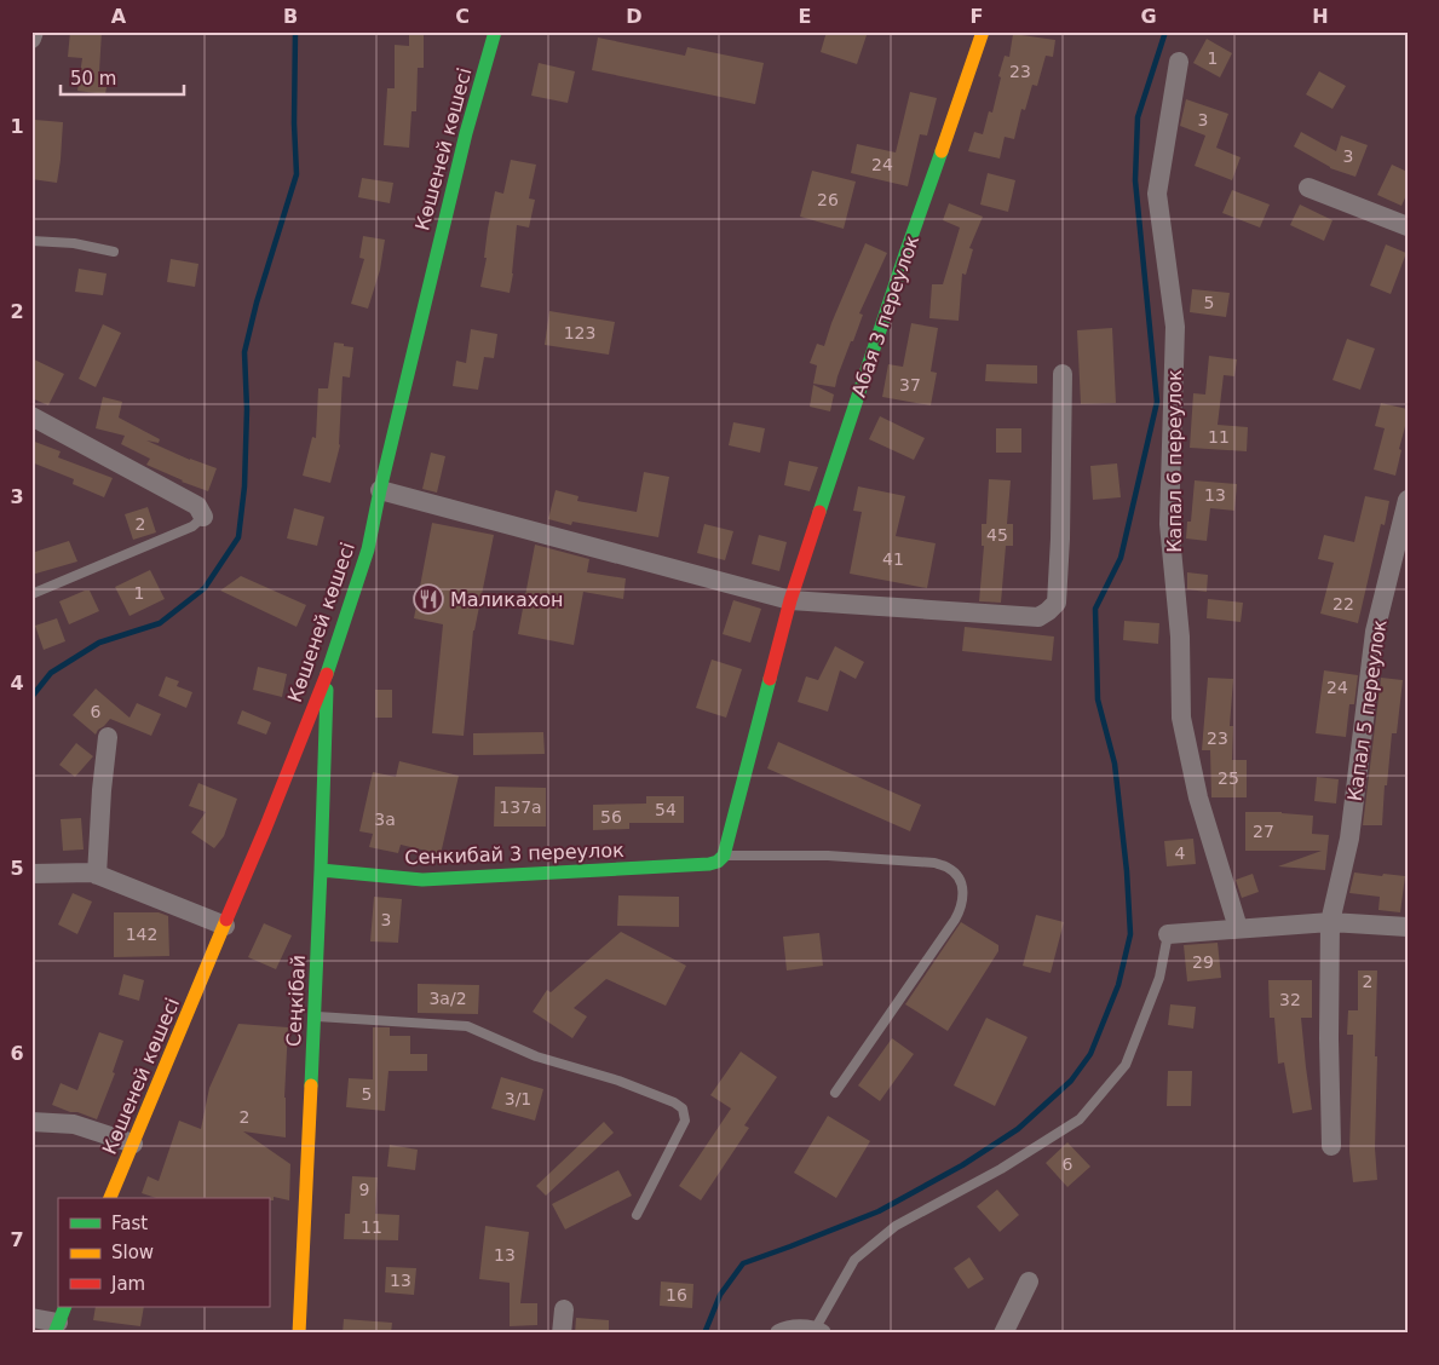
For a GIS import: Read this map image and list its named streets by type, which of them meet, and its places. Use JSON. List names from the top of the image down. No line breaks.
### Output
{"streets":{"street":["Көшеней көшесі","Абая 3 переулок","Капал 6 переулок","Капал 5 переулок","Сенкибай 3 переулок","Сеңкібай"]},"crossings":[["Көшеней көшесі","Сеңкібай"],["Абая 3 переулок","Сенкибай 3 переулок"],["Сенкибай 3 переулок","Сеңкібай"]],"places":{"restaurant":["Маликахон"]},"house_numbers":["1","23","3","3","24","26","5","123","37","11","13","2","45","41","1","22","24","6","23","25","137а","54","56","3а","27","4","3","142","29","2","3а/2","32","5","3/1","2","6","9","11","13","13","16"],"legend":["Fast","Slow","Jam"],"scale_bar":"50 m","grid":{"columns":["A","B","C","D","E","F","G","H"],"rows":["1","2","3","4","5","6","7"]}}
